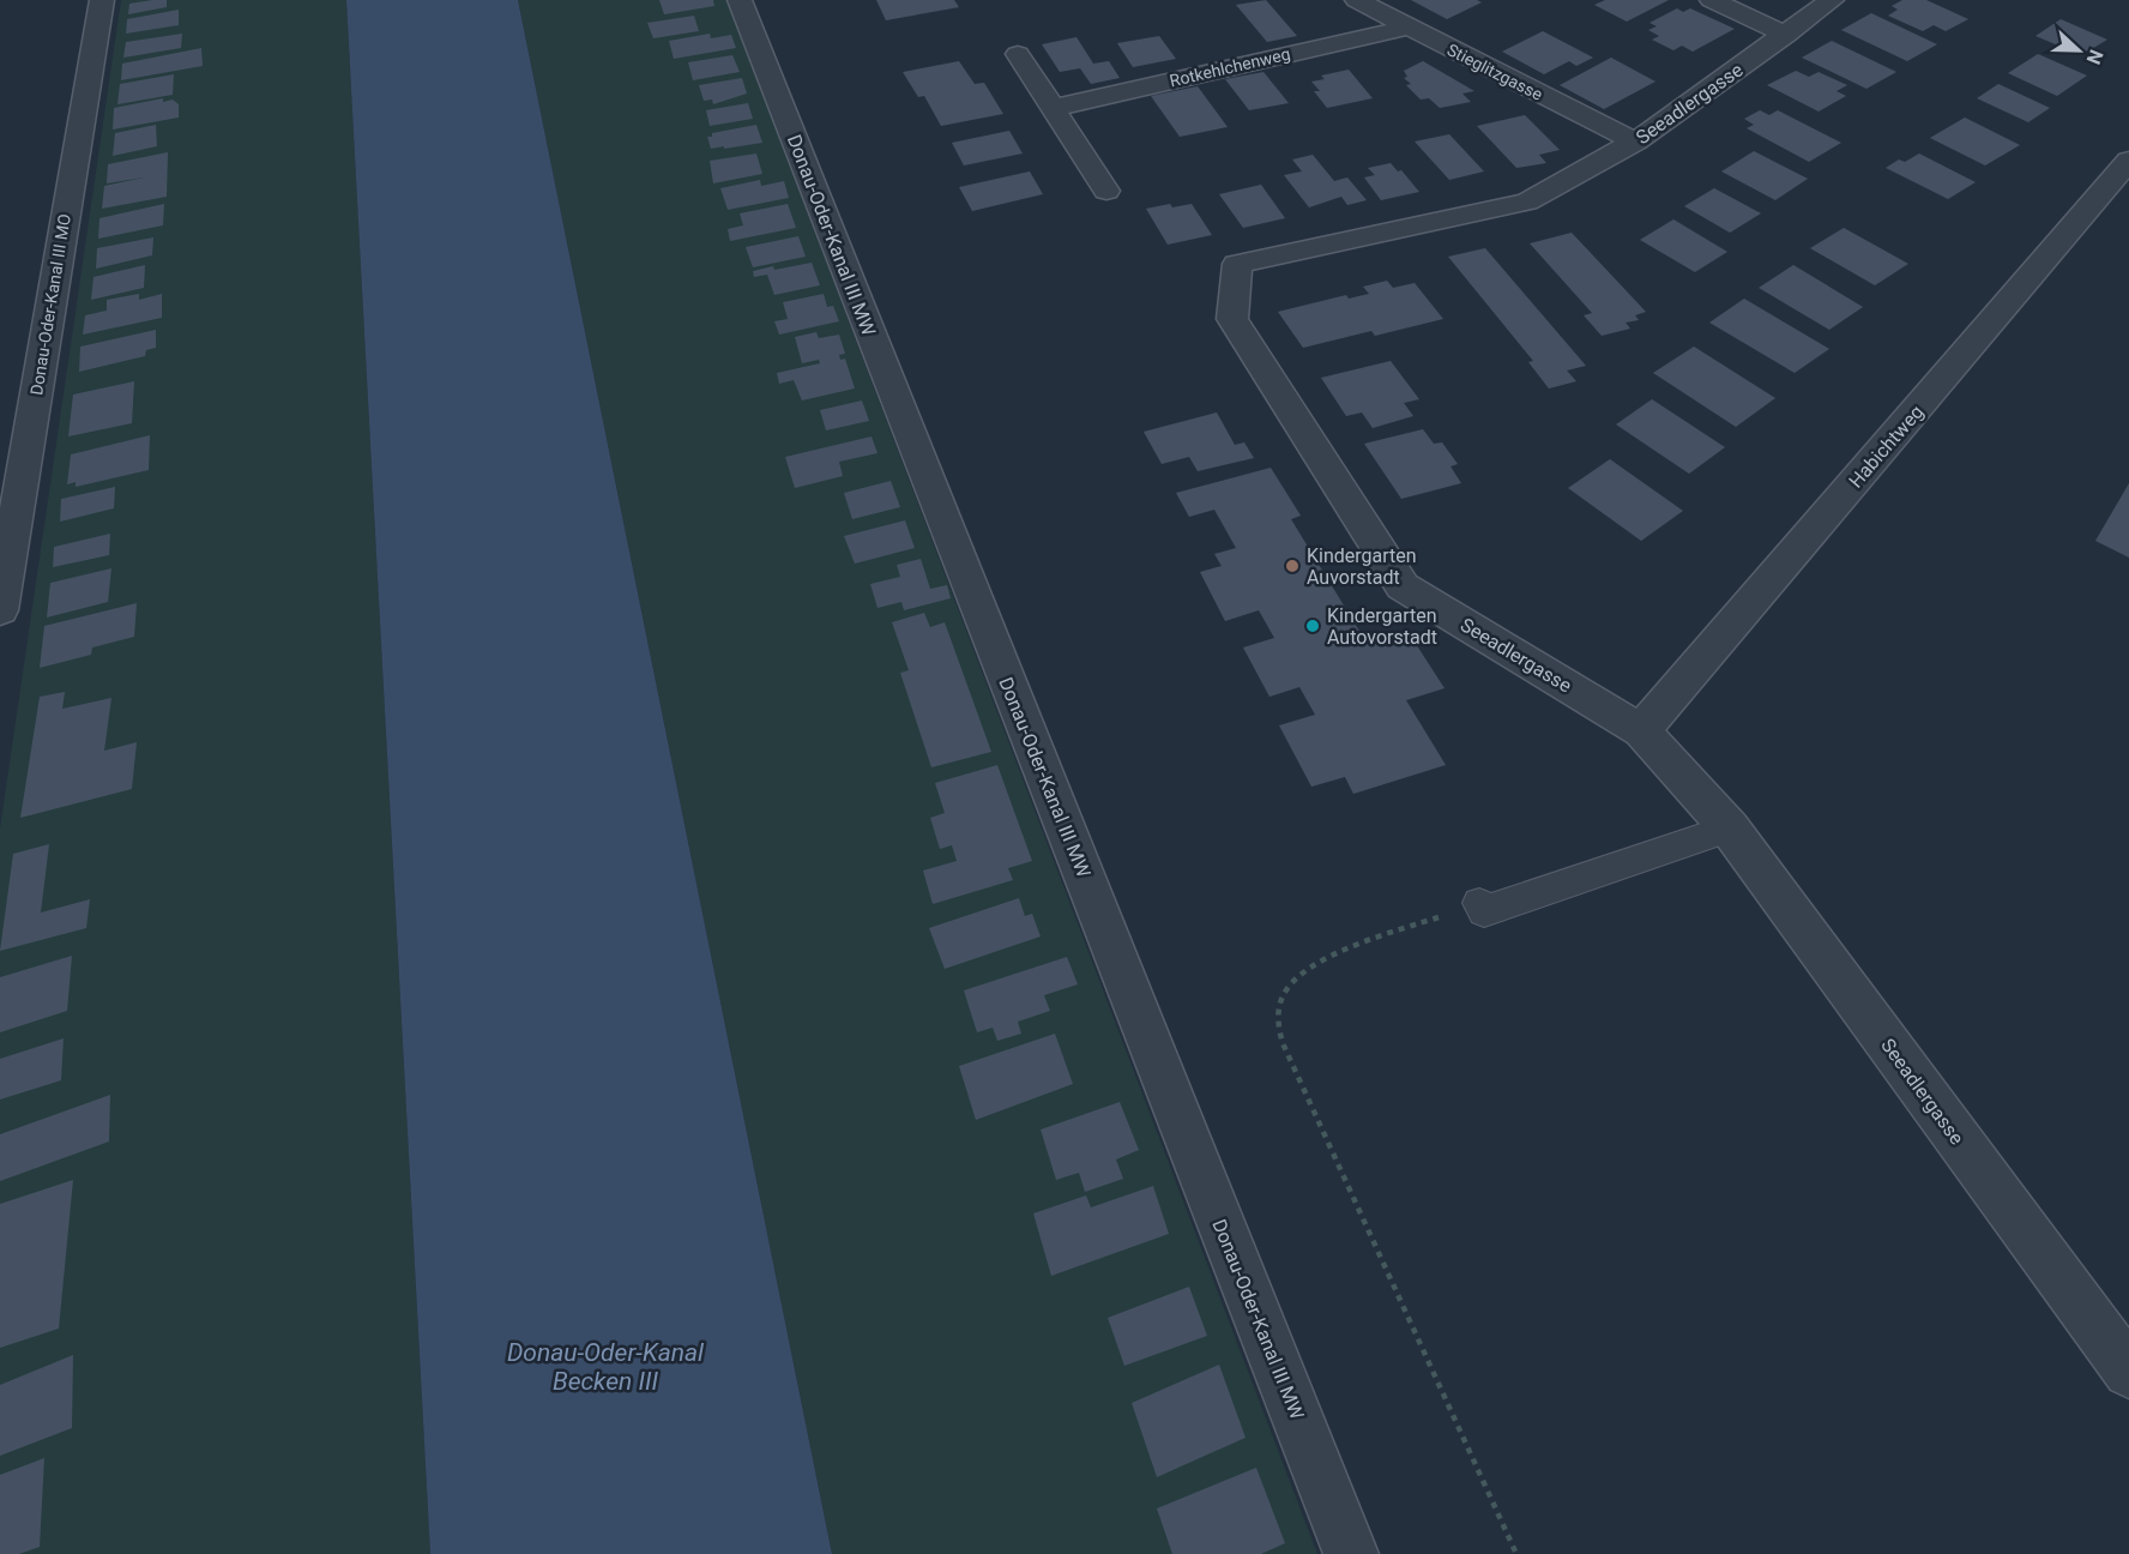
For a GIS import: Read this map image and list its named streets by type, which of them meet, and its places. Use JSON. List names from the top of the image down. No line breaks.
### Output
{"streets":{"street":["Rotkehlchenweg","Stieglitzgasse","Seeadlergasse","Donau-Oder-Kanal III MW","Donau-Oder-Kanal III MO","Habichtweg"]},"crossings":[["Rotkehlchenweg","Stieglitzgasse"],["Stieglitzgasse","Seeadlergasse"],["Seeadlergasse","Habichtweg"]],"water":["Donau-Oder-Kanal Becken III"],"places":["Kindergarten Auvorstadt","Kindergarten Autovorstadt"],"north":"right"}
